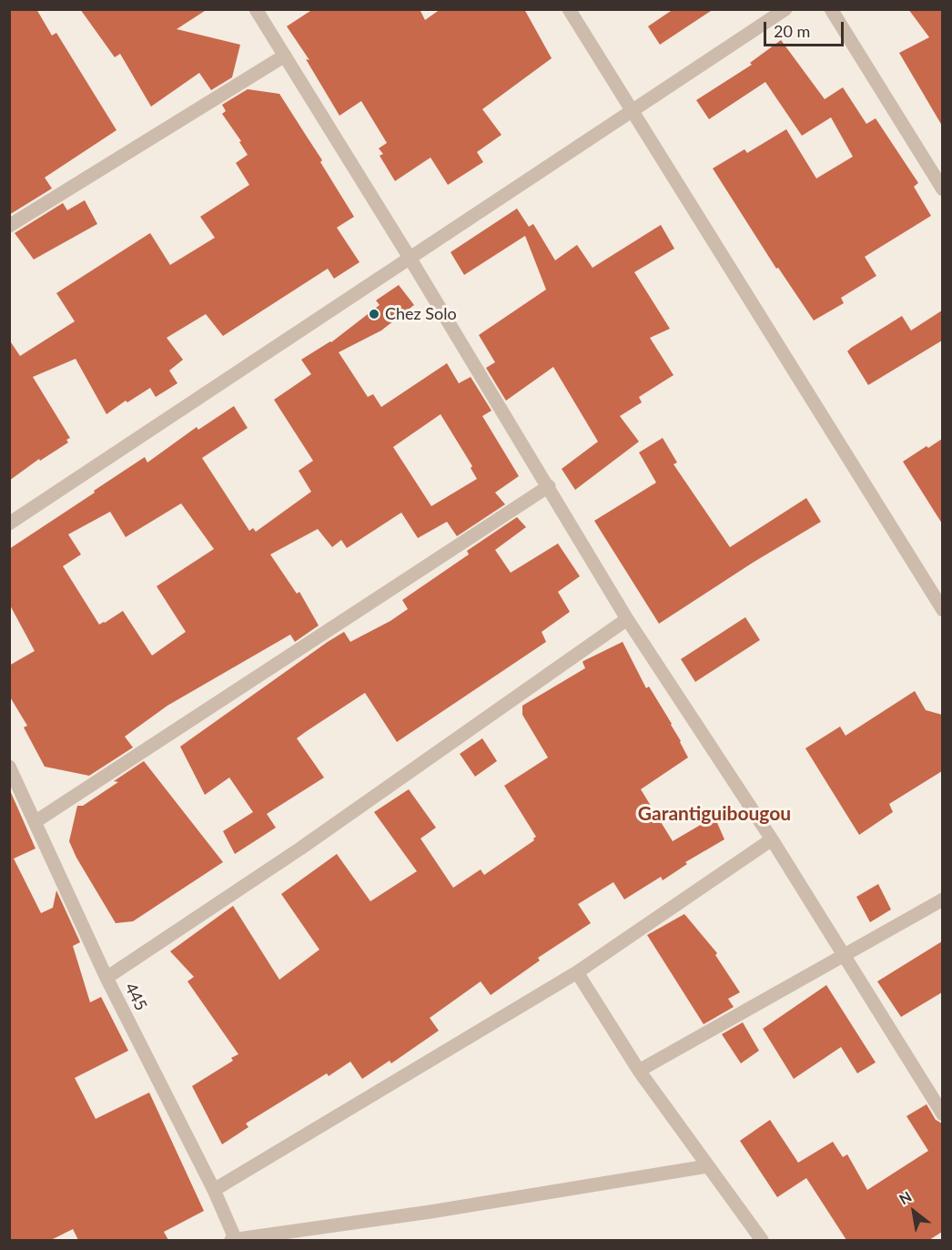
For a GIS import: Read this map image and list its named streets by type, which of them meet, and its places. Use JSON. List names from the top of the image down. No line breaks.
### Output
{"streets":{"street":["445"]},"districts":["Garantiguibougou"],"places":["Chez Solo"],"scale_bar":"20 m","north":"top left"}
